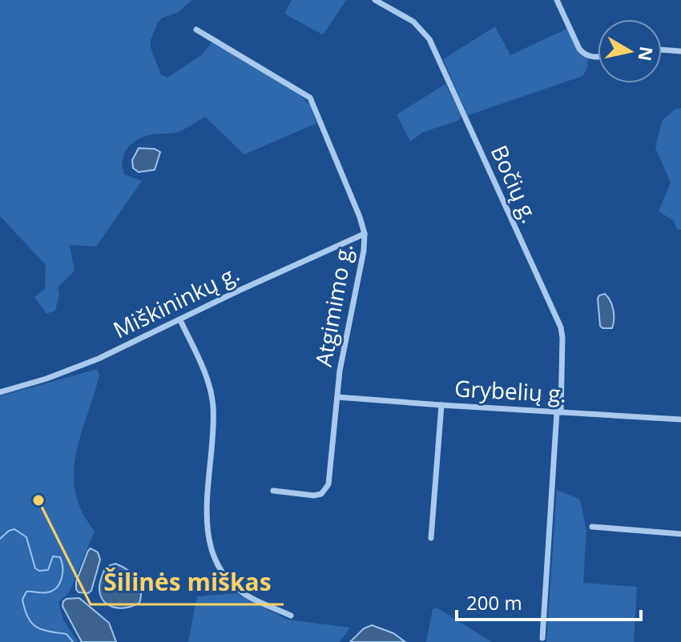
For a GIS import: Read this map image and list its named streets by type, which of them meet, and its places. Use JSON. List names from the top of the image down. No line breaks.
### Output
{"streets":{"street":["Bočių g.","Miškininkų g.","Atgimimo g.","Grybelių g."]},"crossings":[["Bočių g.","Grybelių g."],["Miškininkų g.","Atgimimo g."],["Atgimimo g.","Grybelių g."]],"places":["Šilinės miškas"],"scale_bar":"200 m","north":"right"}
